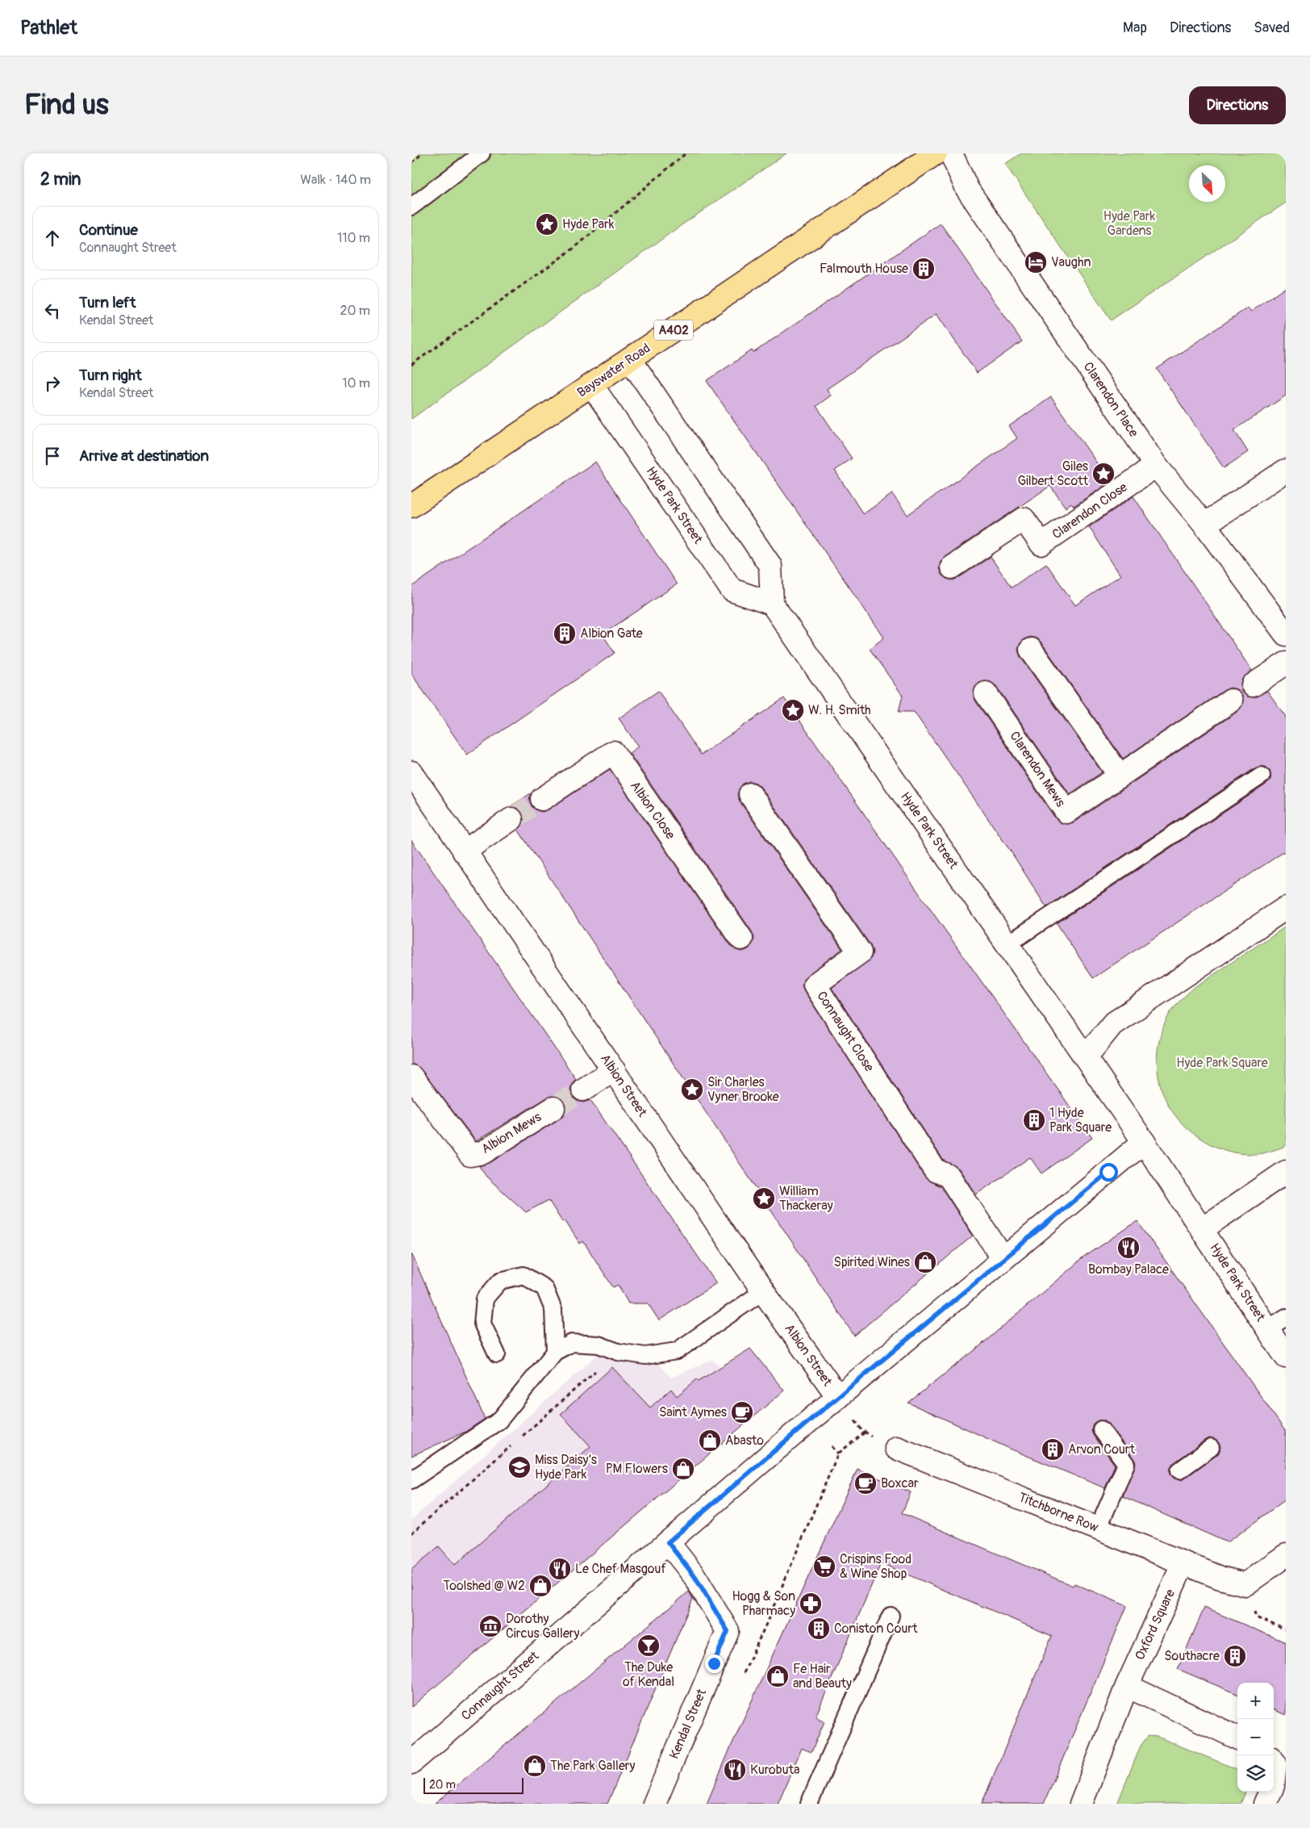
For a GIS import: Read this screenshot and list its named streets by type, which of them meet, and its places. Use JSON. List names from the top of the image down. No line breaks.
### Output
{"streets":{"main road":["A402","Bayswater Road"],"street":["Clarendon Place","Hyde Park Street","Clarendon Close","Clarendon Mews","Albion Close","Connaught Close","Albion Street","Albion Mews","Titchborne Row","Oxford Square","Connaught Street","Kendal Street"]},"crossings":[["Bayswater Road","Hyde Park Street"],["Clarendon Place","Clarendon Close"],["Connaught Close","Connaught Street"],["Albion Street","Connaught Street"],["Titchborne Row","Oxford Square"],["Connaught Street","Kendal Street"]],"parks":["Hyde Park Gardens","Hyde Park Square"],"places":{"place":["Hyde Park","Giles Gilbert Scott","W. H. Smith","Sir Charles Vyner Brooke","William Thackeray"],"hotel":["Vaughn"],"building":["Falmouth House","Albion Gate","1 Hyde Park Square","Arvon Court","Coniston Court","Southacre"],"restaurant":["Bombay Palace","Le Chef Masgouf","Kurobuta"],"shop":["Spirited Wines","Abasto","PM Flowers","Toolshed @ W2","Fe Hair and Beauty","The Park Gallery"],"cafe":["Saint Aymes","Boxcar"],"school or university":["Miss Daisy’s Hyde Park"],"supermarket":["Crispins Food & Wine Shop"],"pharmacy":["Hogg & Son Pharmacy"],"museum":["Dorothy Circus Gallery"],"bar":["The Duke of Kendal"]},"scale_bar":"20 m","north":"bottom right","page":{"header":"Pathlet","nav":["Map","Directions","Saved"],"buttons":"Directions","title":"Find us","heading":["2 min","Walk · 140 m"],"list":[["Continue","Connaught Street","110 m"],["Turn left","Kendal Street","20 m"],["Turn right","Kendal Street","10 m"],"Arrive at destination"],"map_buttons":["+","−"],"scale":"20 m"}}
